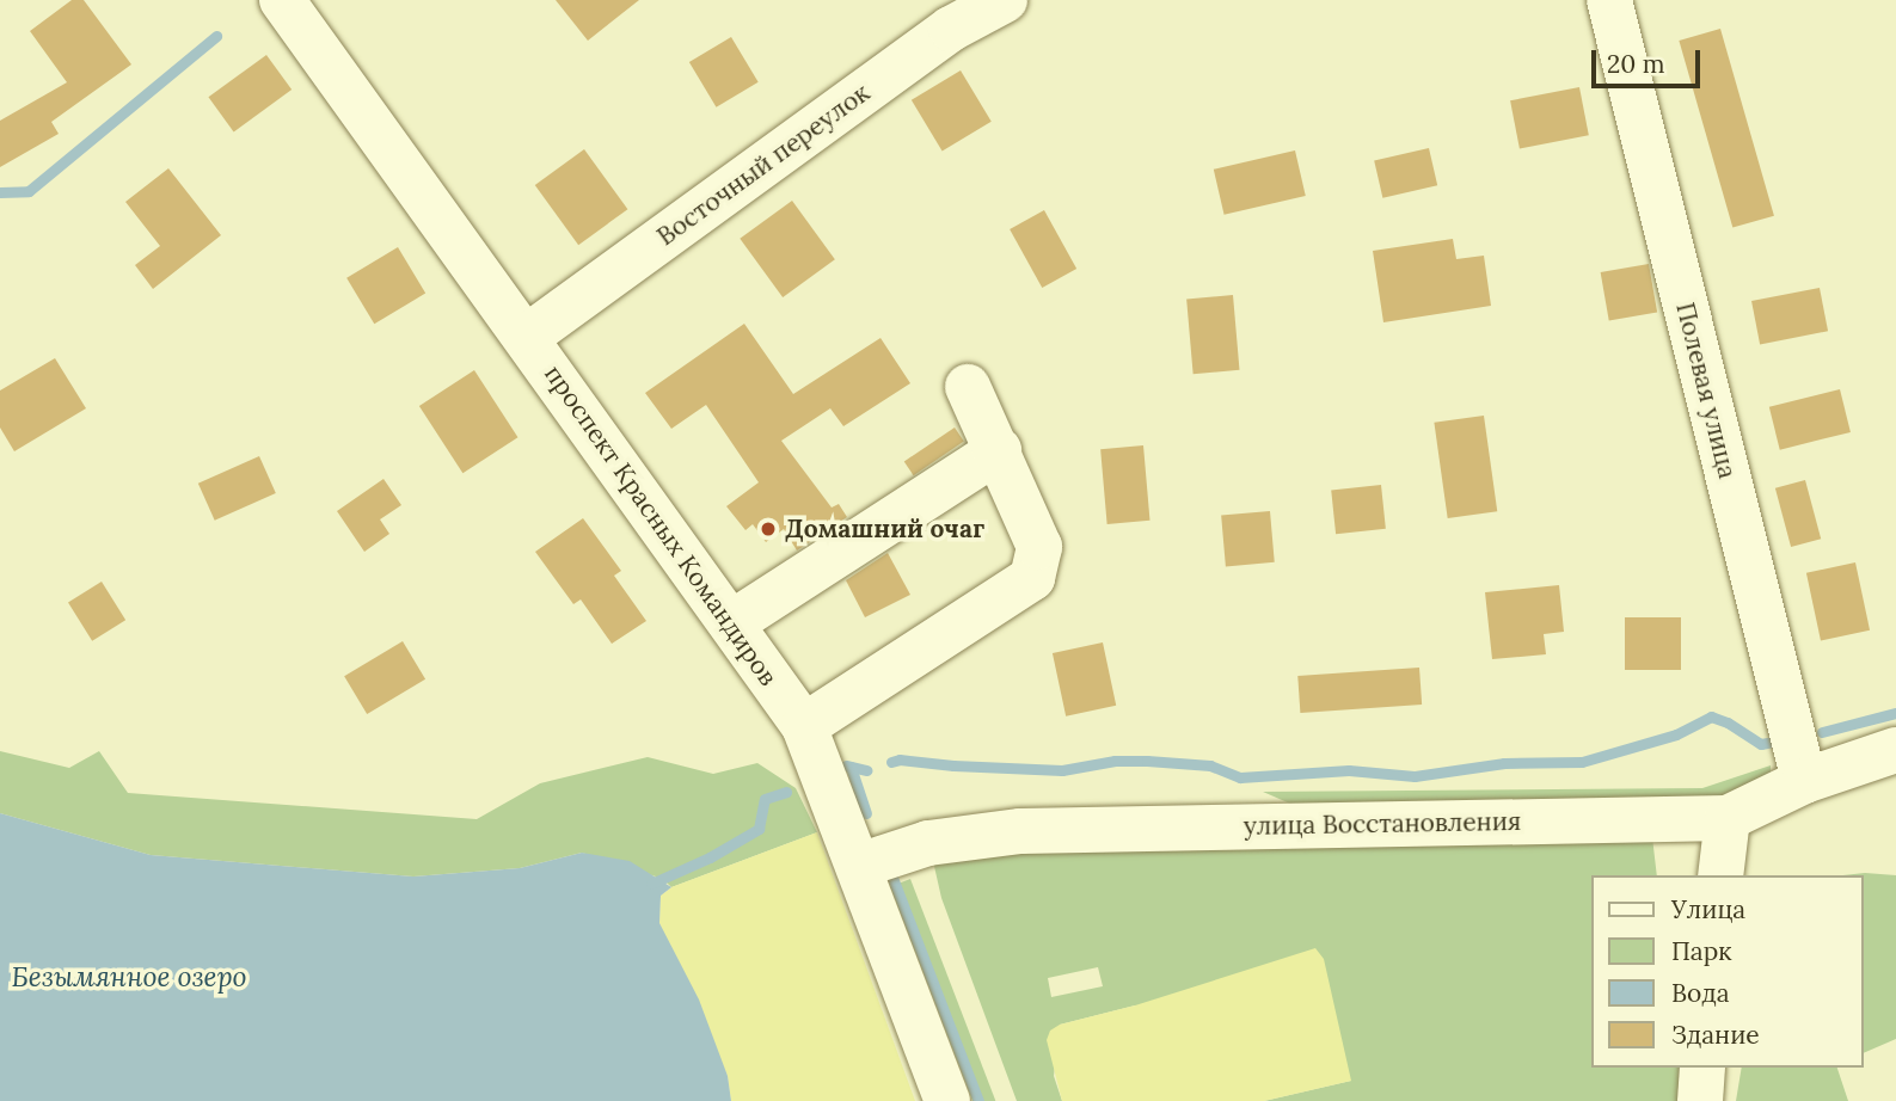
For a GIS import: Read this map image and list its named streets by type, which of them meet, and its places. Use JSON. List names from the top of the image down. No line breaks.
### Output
{"streets":{"street":["Восточный переулок","Полевая улица","проспект Красных Командиров","улица Восстановления"]},"crossings":[["Восточный переулок","проспект Красных Командиров"],["Полевая улица","улица Восстановления"],["проспект Красных Командиров","улица Восстановления"]],"water":["Безымянное озеро"],"places":["Домашний очаг"],"legend":["Улица","Парк","Вода","Здание"],"scale_bar":"20 m"}
